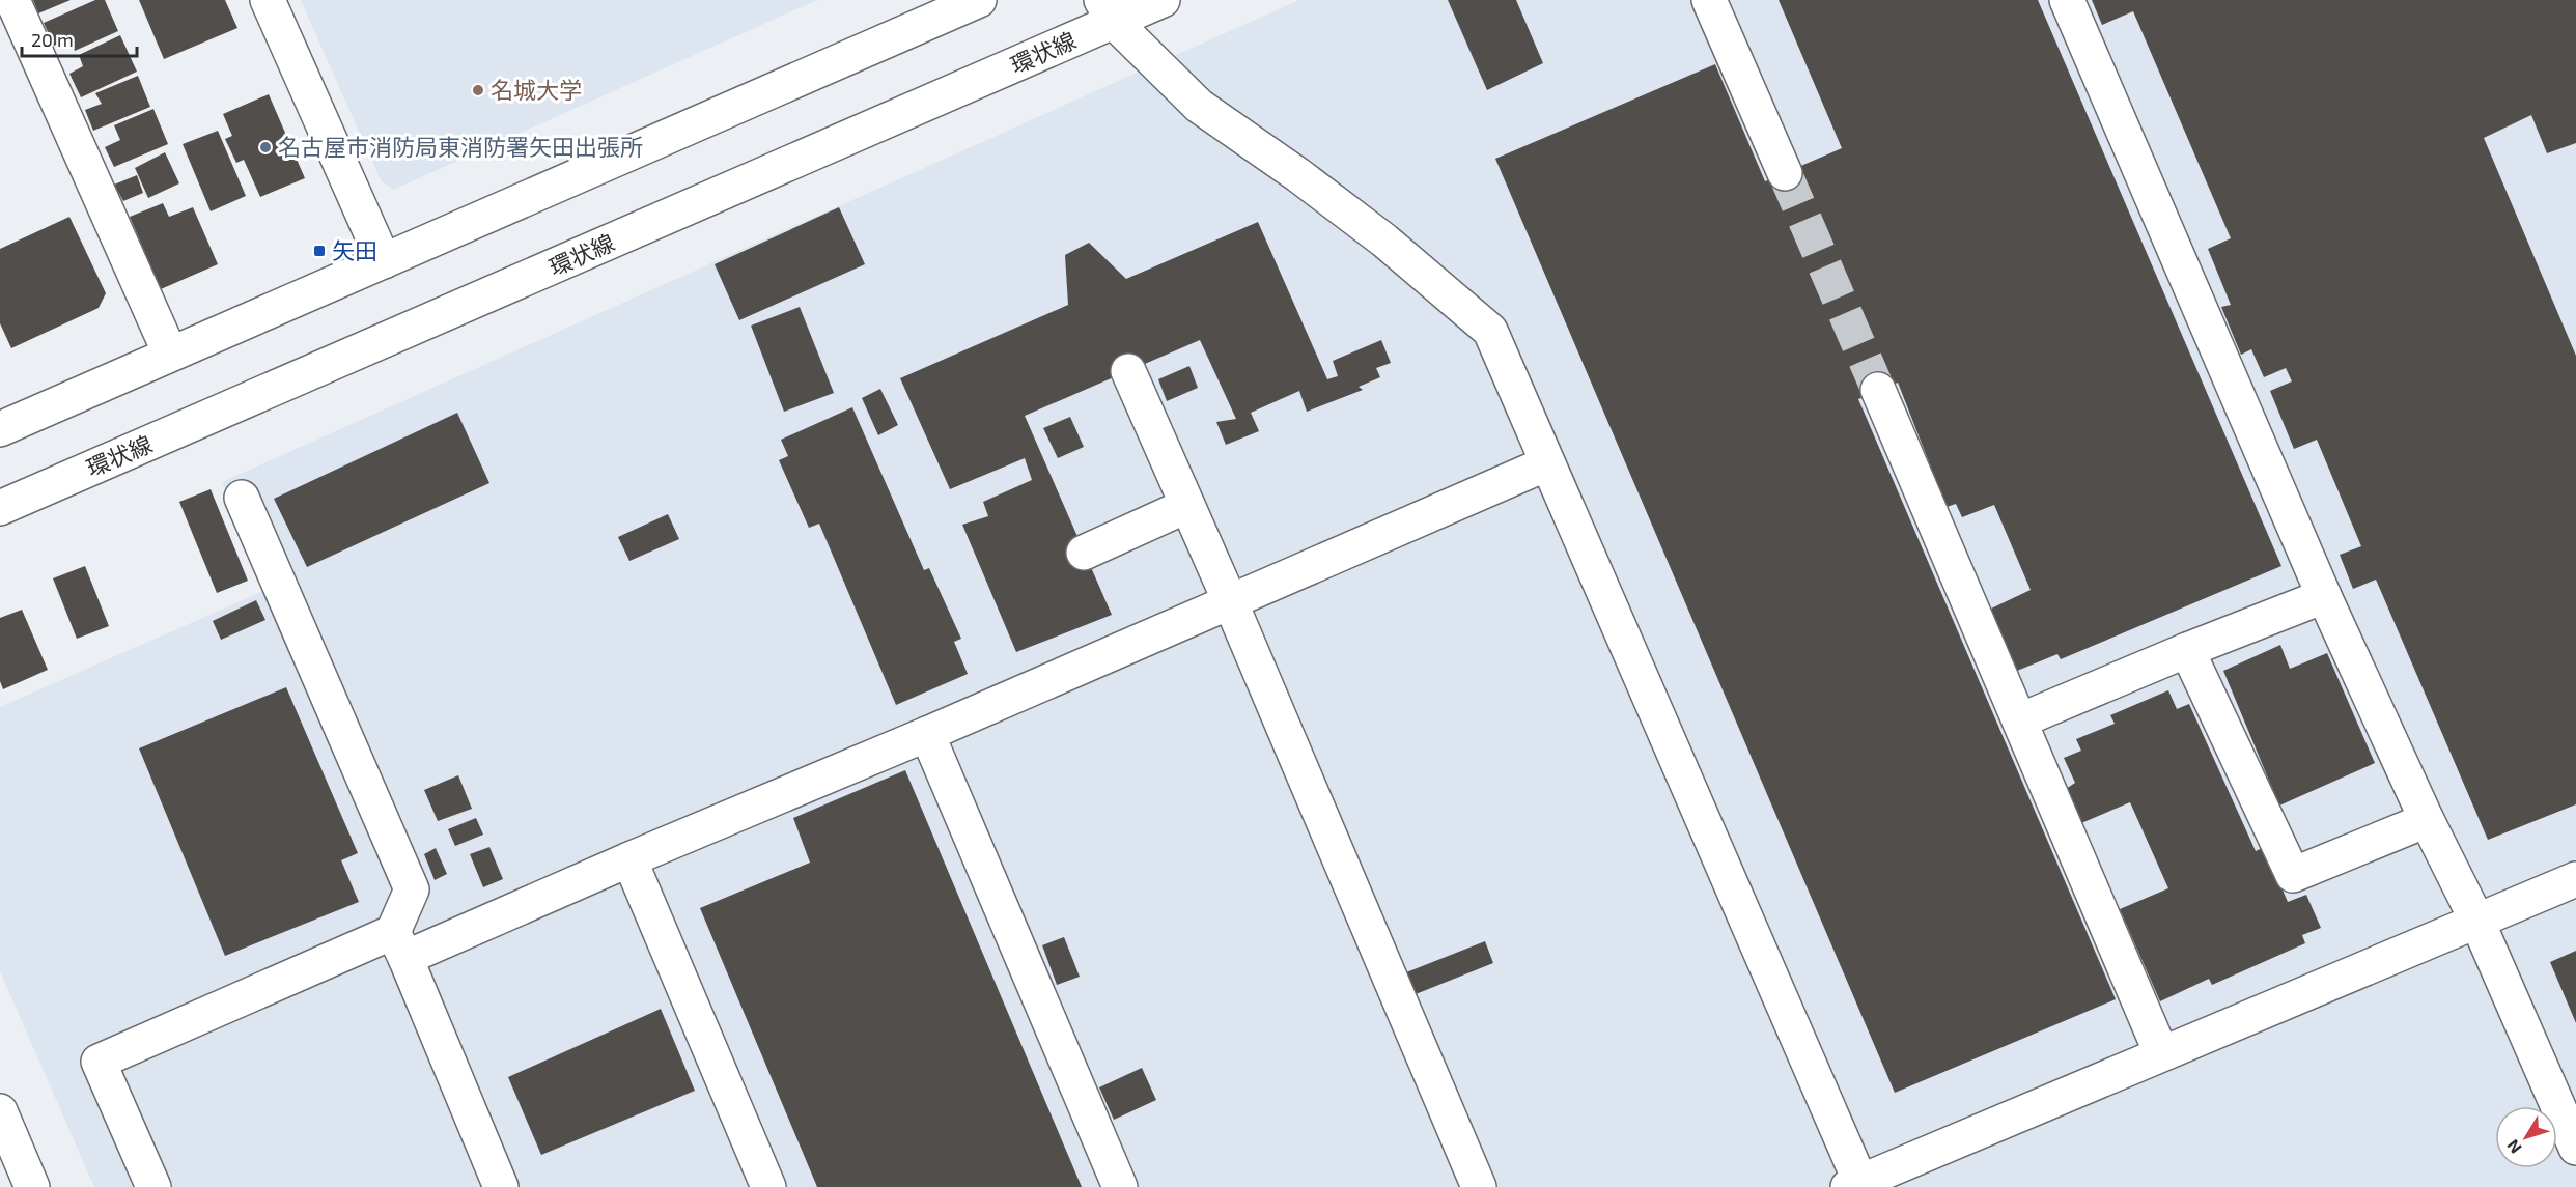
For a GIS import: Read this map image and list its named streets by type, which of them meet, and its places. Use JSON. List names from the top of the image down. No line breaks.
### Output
{"streets":{"main road":["環状線"]},"places":{"other":["名城大学","名古屋市消防局東消防署矢田出張所"],"transit":["矢田"]},"scale_bar":"20 m","north":"bottom left"}
